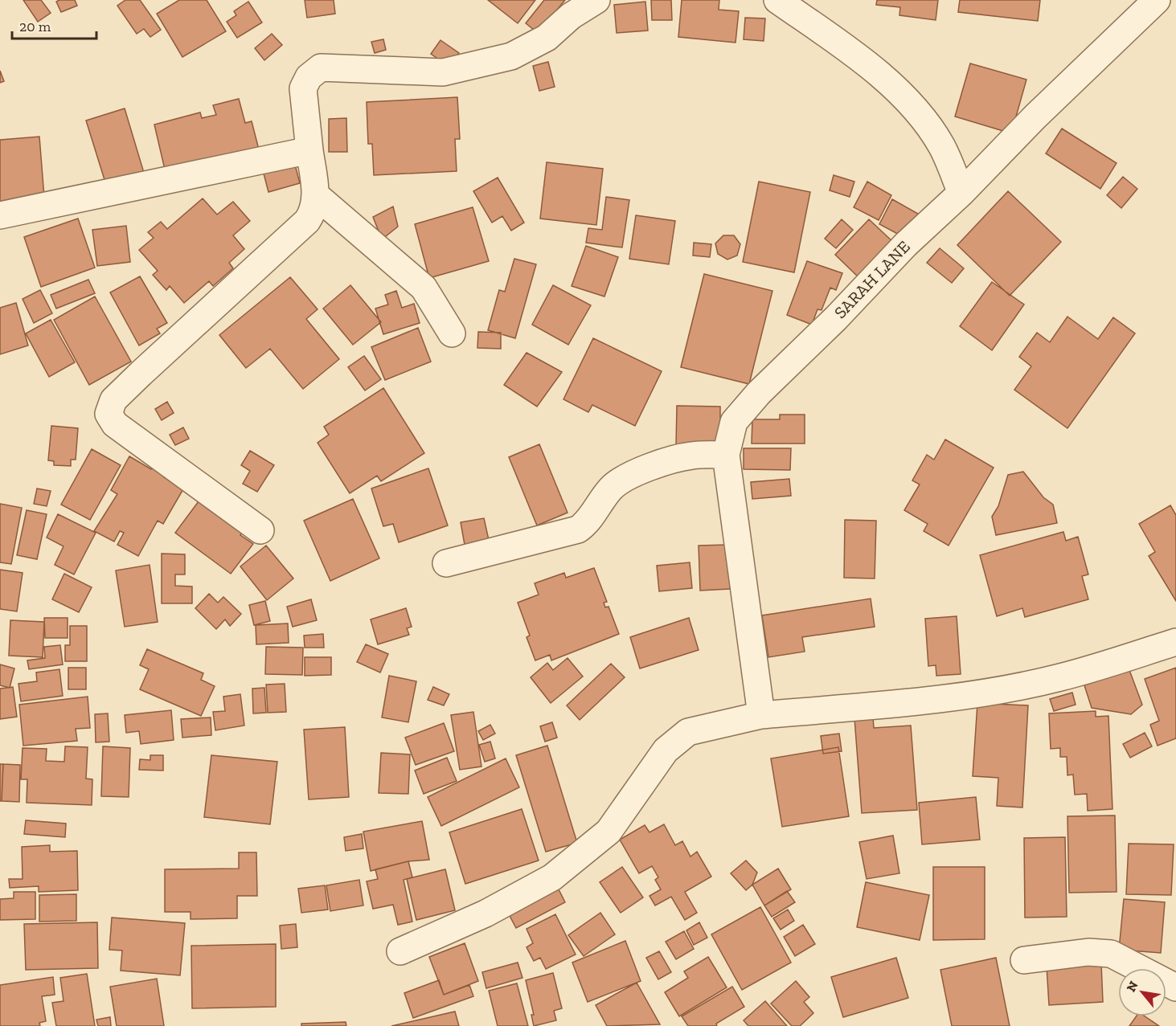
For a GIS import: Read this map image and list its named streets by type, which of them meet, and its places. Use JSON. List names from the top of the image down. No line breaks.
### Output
{"streets":{"street":["SARAH LANE"]},"scale_bar":"20 m","north":"top left"}
